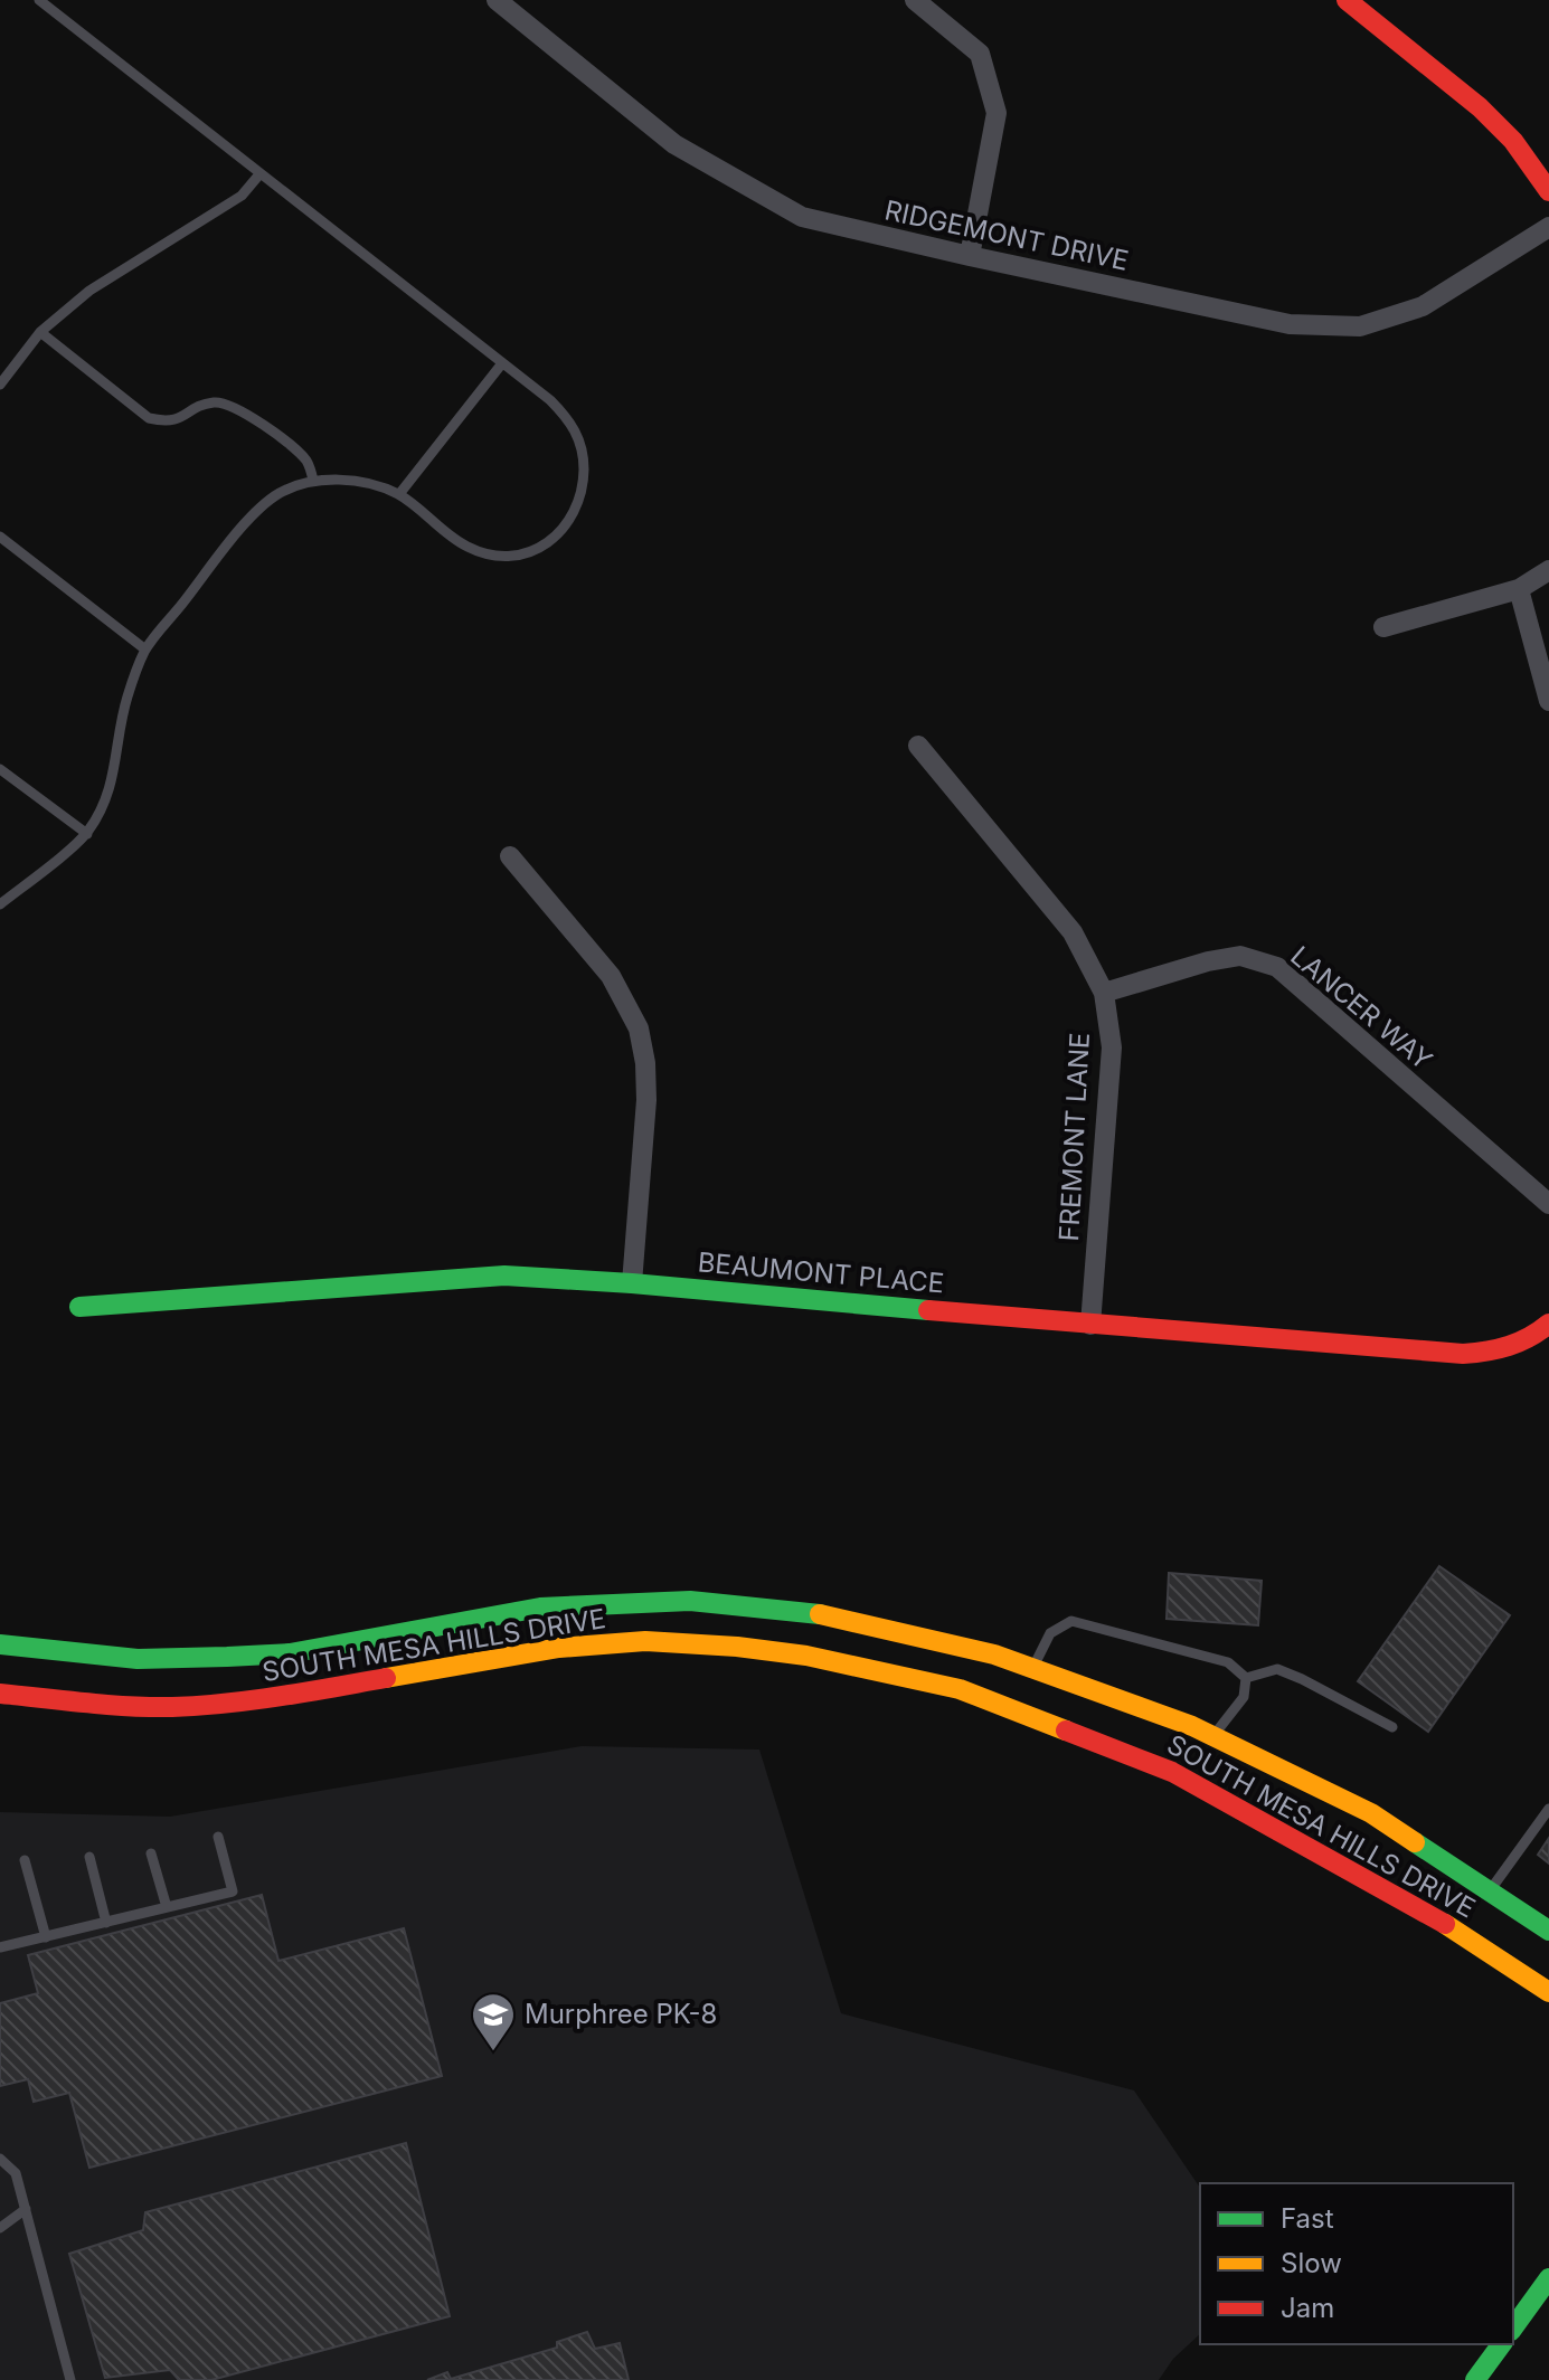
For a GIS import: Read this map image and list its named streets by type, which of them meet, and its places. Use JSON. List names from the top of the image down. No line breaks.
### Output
{"streets":{"street":["RIDGEMONT DRIVE","LANCER WAY","FREMONT LANE","BEAUMONT PLACE","SOUTH MESA HILLS DRIVE"]},"crossings":[["LANCER WAY","FREMONT LANE"],["FREMONT LANE","BEAUMONT PLACE"]],"places":{"school or university":["Murphree PK-8"]},"legend":["Fast","Slow","Jam"]}
